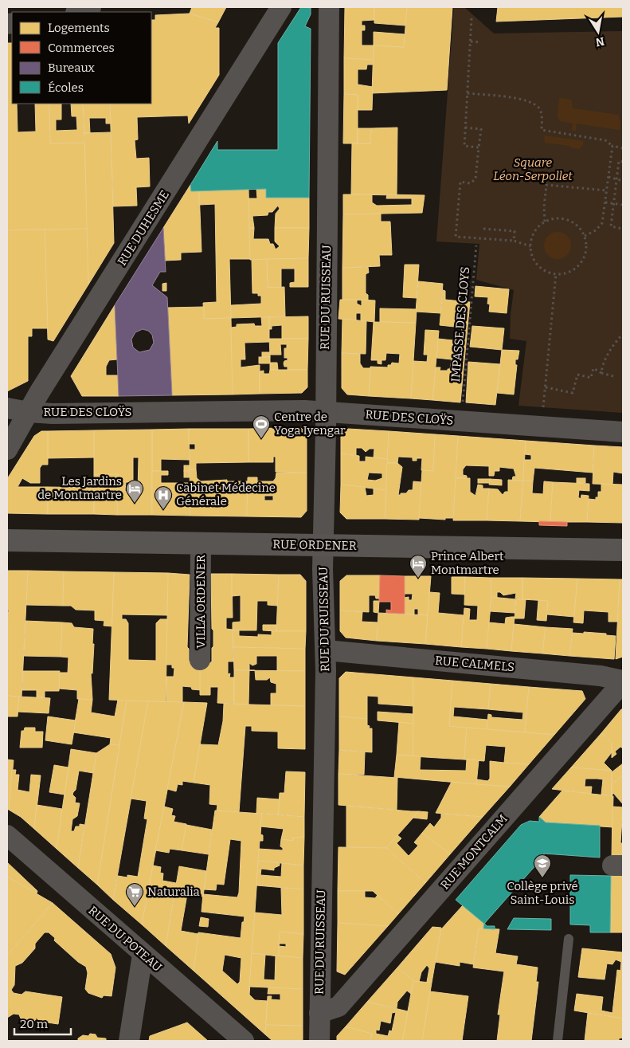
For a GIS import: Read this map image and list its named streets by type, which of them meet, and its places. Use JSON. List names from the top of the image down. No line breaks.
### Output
{"streets":{"main road":["RUE ORDENER"],"street":["RUE DUHESME","RUE DU RUISSEAU","RUE DES CLOŸS","VILLA ORDENER","RUE CALMELS","RUE MONTCALM","RUE DU POTEAU"],"path":["IMPASSE DES CLOYS"]},"crossings":[["RUE DUHESME","RUE DES CLOŸS"],["RUE DU RUISSEAU","RUE DES CLOŸS"],["RUE DU RUISSEAU","RUE ORDENER"],["RUE DU RUISSEAU","RUE CALMELS"],["RUE DU RUISSEAU","RUE MONTCALM"],["RUE ORDENER","VILLA ORDENER"],["RUE CALMELS","RUE MONTCALM"]],"parks":["Square Léon-Serpollet"],"places":{"sports":["Centre de Yoga Iyengar"],"hotel":["Les Jardins de Montmartre","Prince Albert Montmartre"],"hospital":["Cabinet Médecine Générale"],"school or university":["Collège privé Saint-Louis"],"supermarket":["Naturalia"]},"legend":["Logements","Commerces","Bureaux","Écoles"],"scale_bar":"20 m","north":"bottom"}
